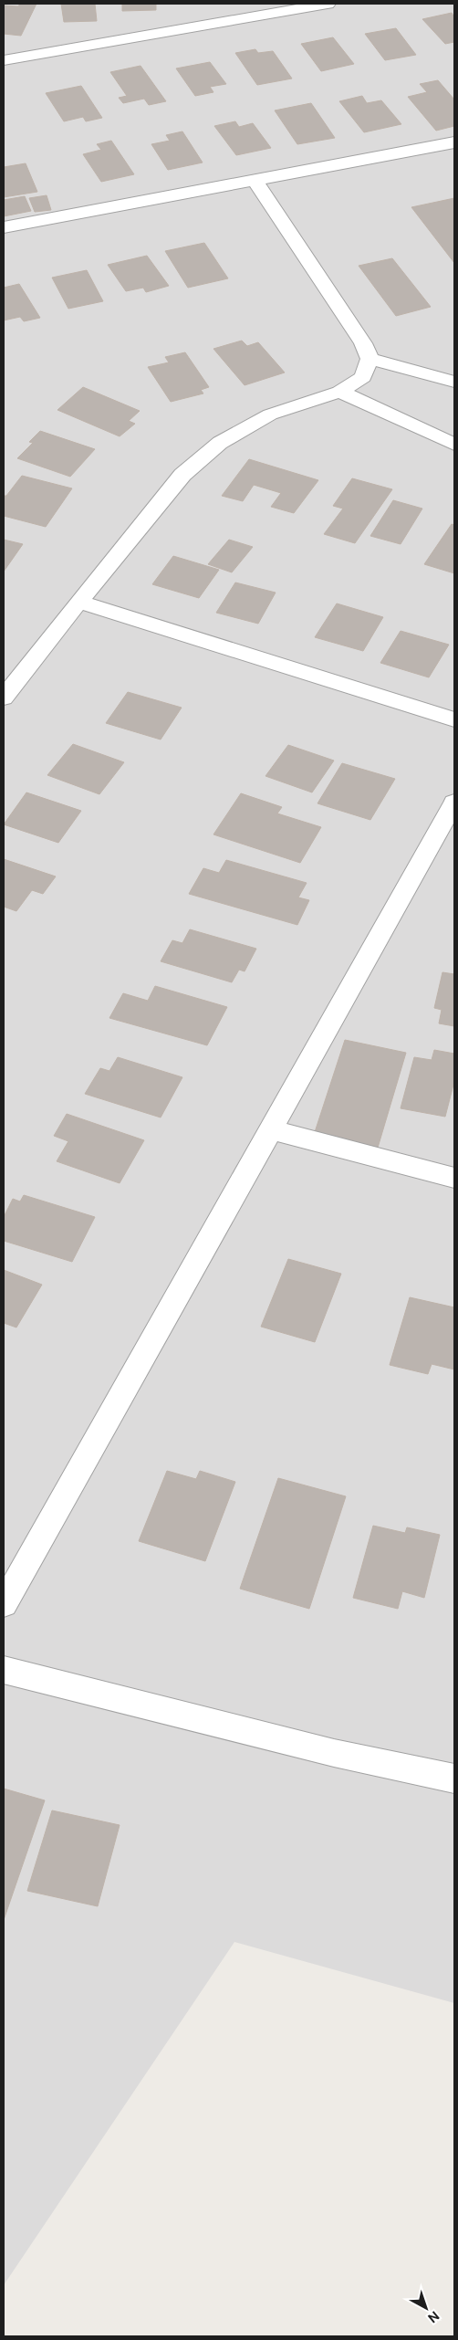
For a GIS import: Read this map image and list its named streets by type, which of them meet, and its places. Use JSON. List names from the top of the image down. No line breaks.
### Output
{"north":"bottom right"}
